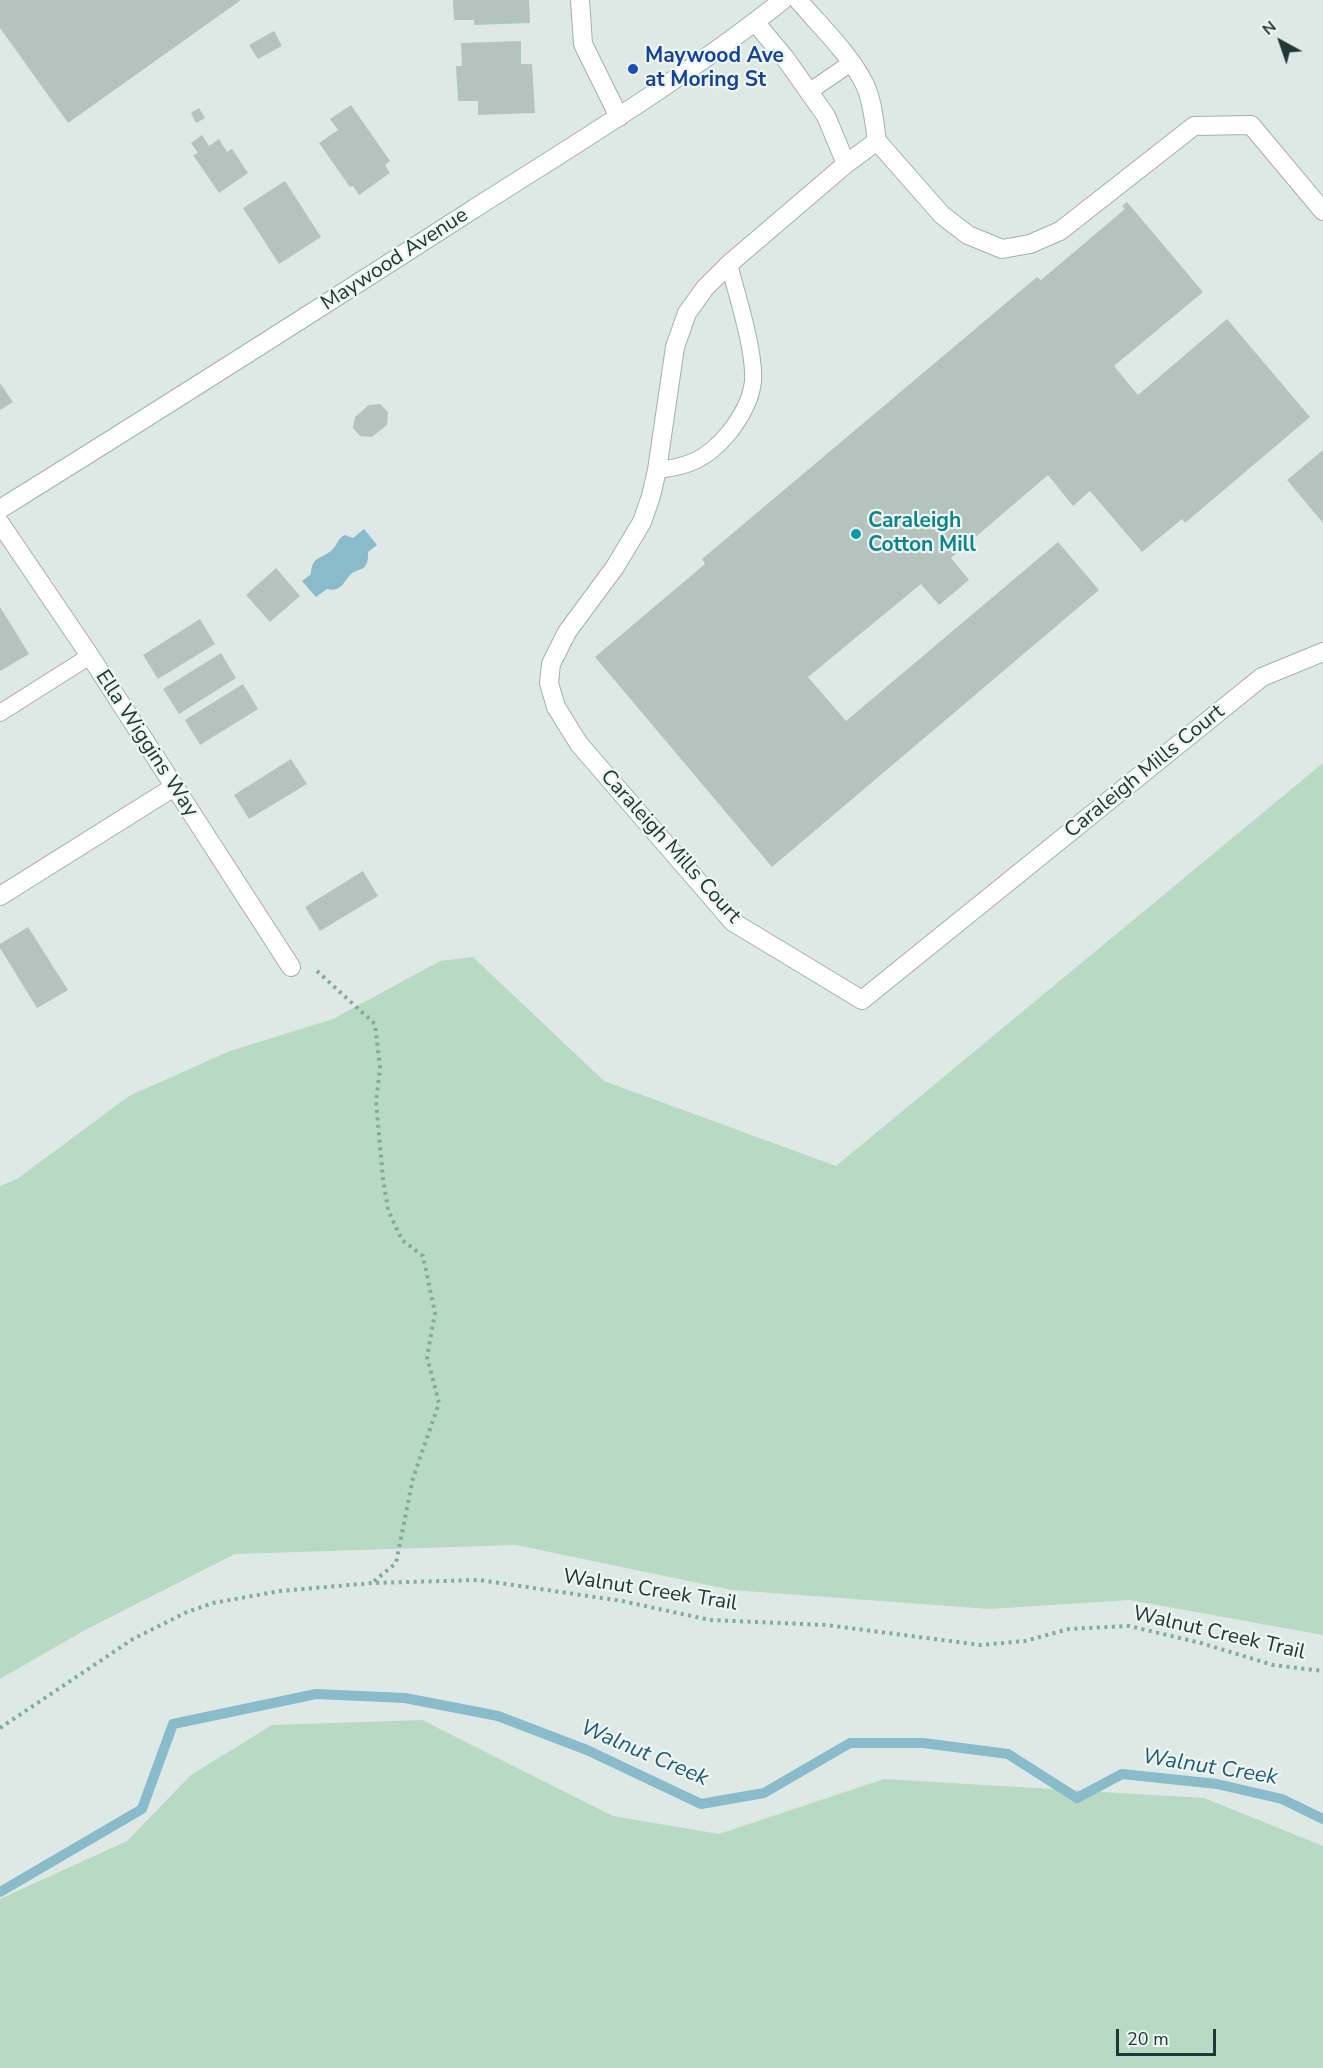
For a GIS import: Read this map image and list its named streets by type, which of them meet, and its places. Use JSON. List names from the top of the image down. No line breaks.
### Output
{"streets":{"street":["Maywood Avenue","Ella Wiggins Way","Caraleigh Mills Court"],"path":["Walnut Creek Trail"]},"water":["Walnut Creek"],"places":["Maywood Ave at Moring St","Caraleigh Cotton Mill"],"scale_bar":"20 m","north":"top left"}
